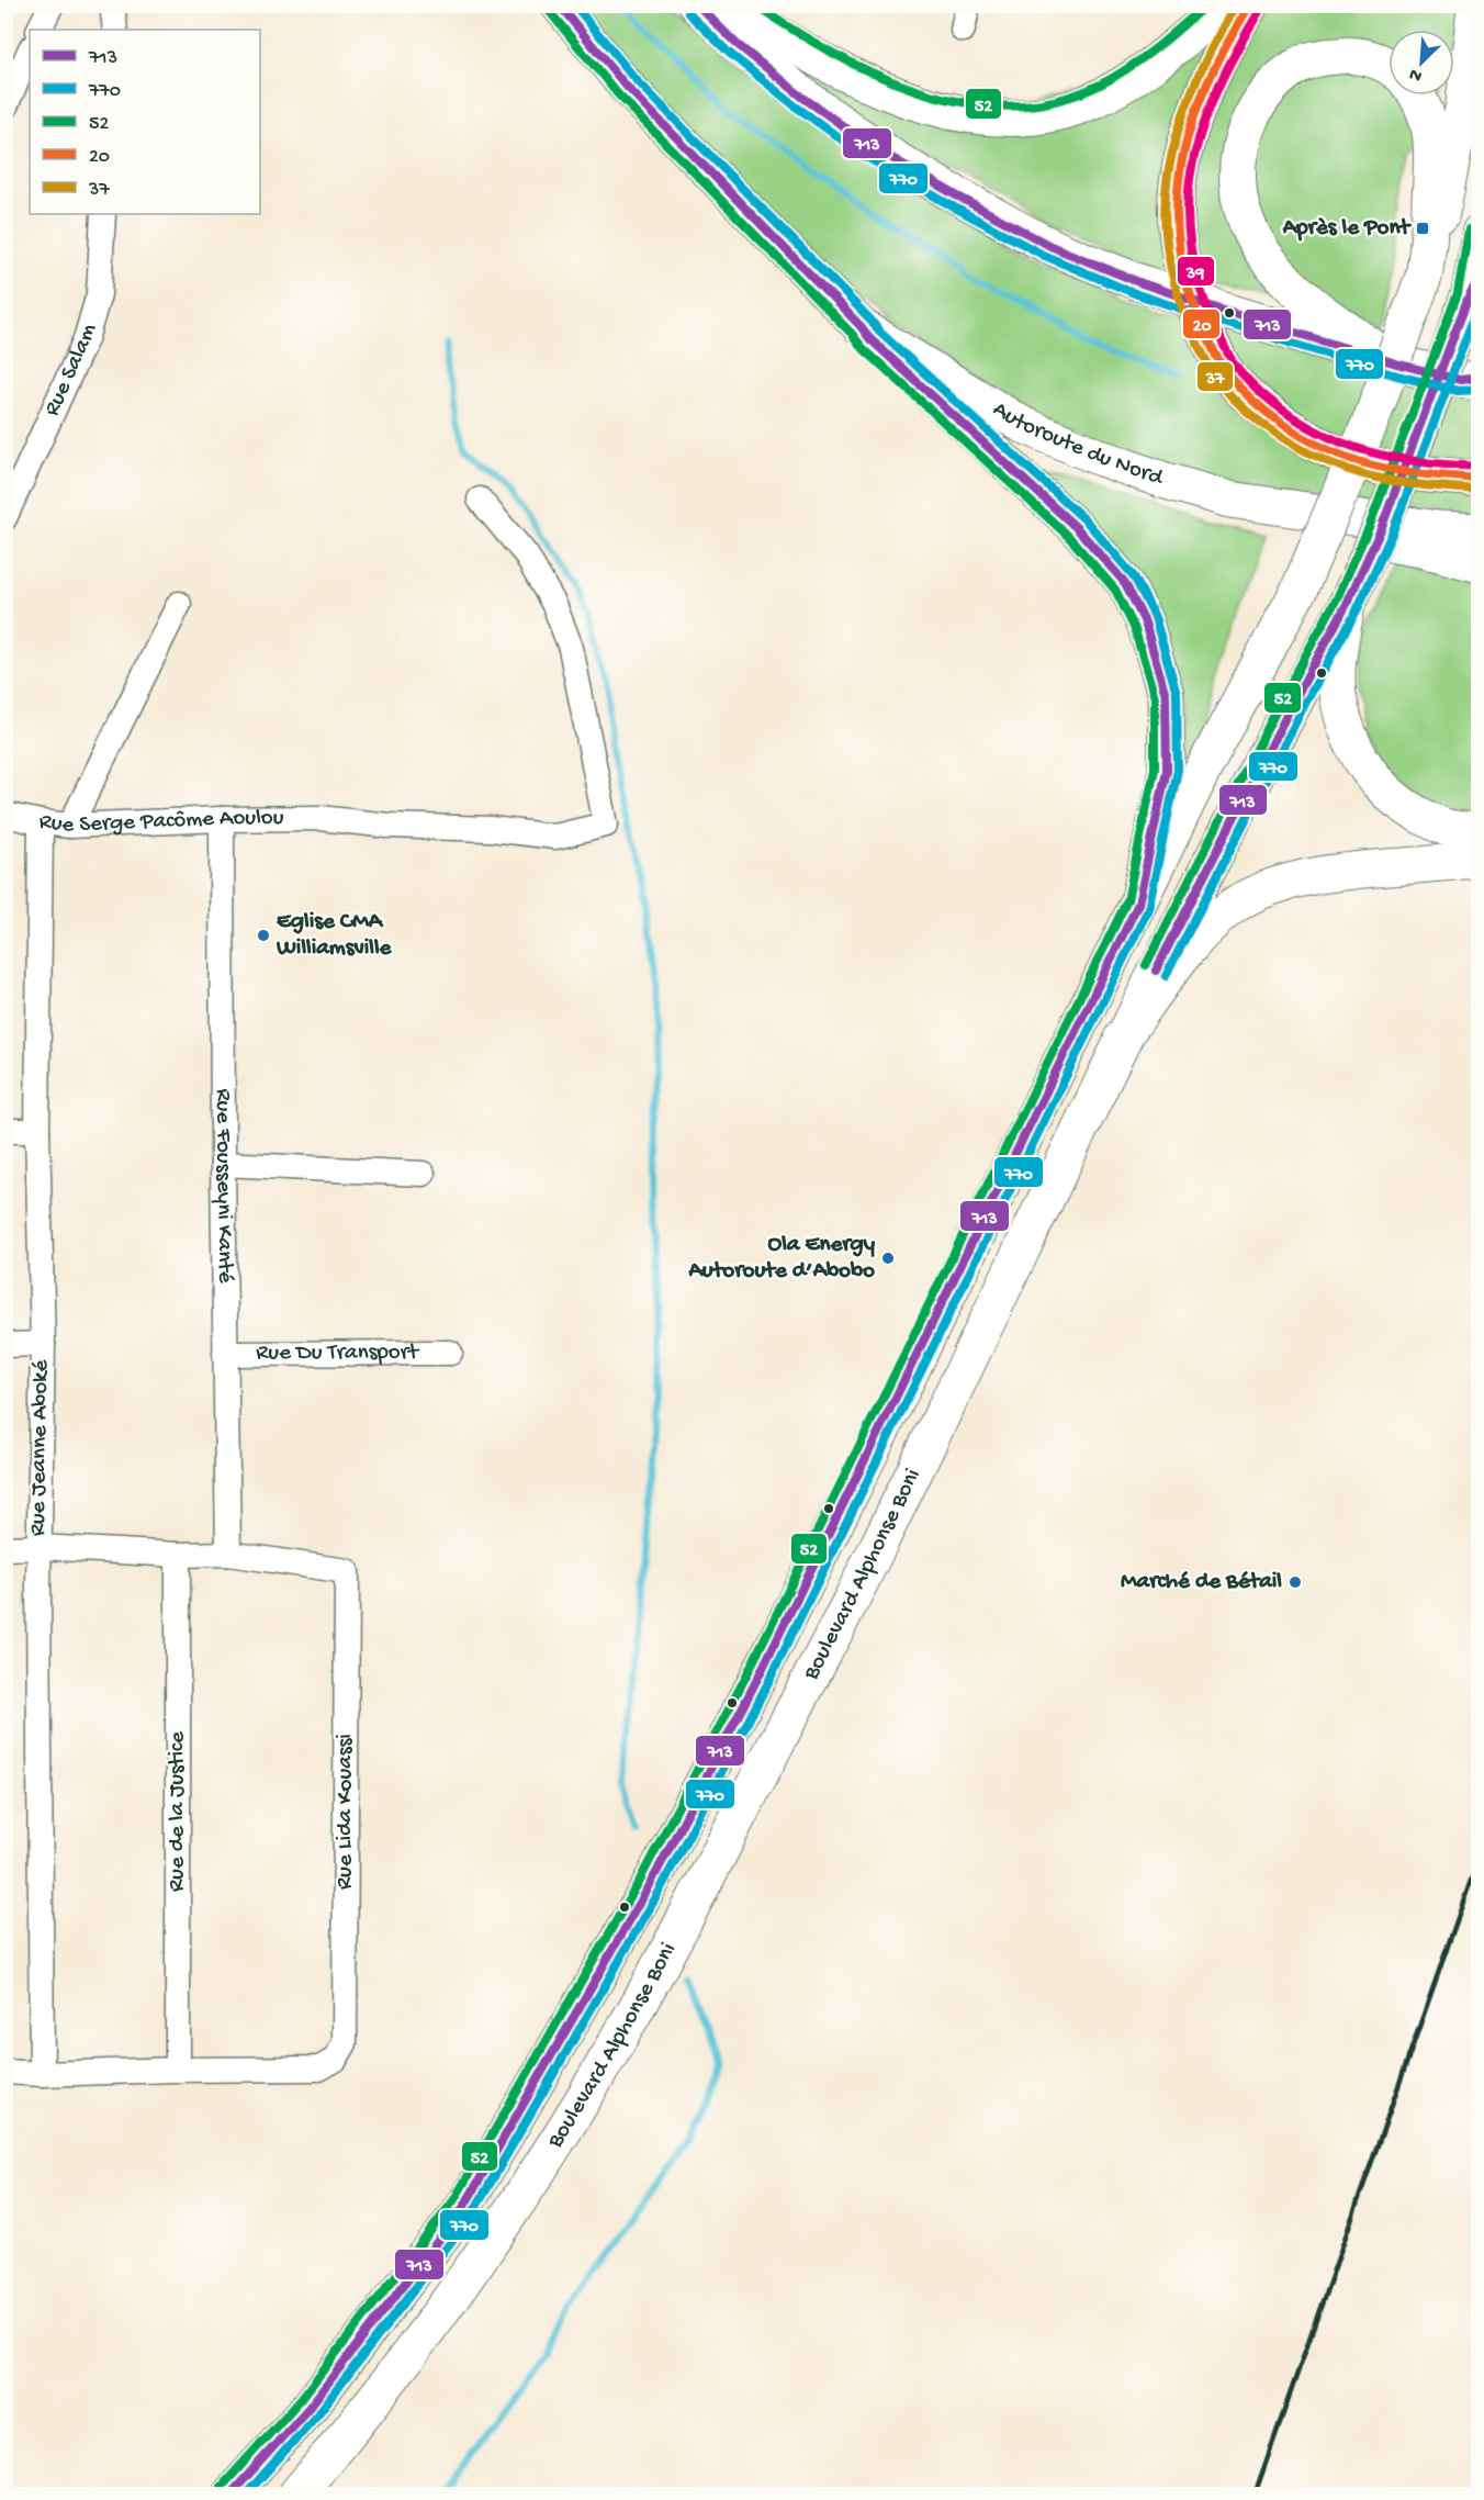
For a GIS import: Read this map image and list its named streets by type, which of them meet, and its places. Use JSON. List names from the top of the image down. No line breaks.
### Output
{"streets":{"main road":["Autoroute du Nord","Boulevard Alphonse Boni"],"street":["Rue Salam","Rue Serge Pacôme Aoulou","Rue Fousseyni Kanté","Rue Du Transport","Rue Jeanne Aboké","Rue de la Justice","Rue Lida Kouassi"]},"crossings":[["Rue Serge Pacôme Aoulou","Rue Fousseyni Kanté"],["Rue Serge Pacôme Aoulou","Rue Jeanne Aboké"],["Rue Fousseyni Kanté","Rue Du Transport"],["Rue Fousseyni Kanté","Rue Lida Kouassi"],["Rue Jeanne Aboké","Rue Lida Kouassi"],["Rue de la Justice","Rue Lida Kouassi"]],"places":{"transit":["Après le Pont"],"other":["Eglise CMA Williamsville","Ola Energy Autoroute d’Abobo","Marché de Bétail"]},"lines":["transit line 713","transit line 770","transit line 52","transit line 20","transit line 37","transit line 39"],"legend":["713","770","52","20","37"],"north":"bottom left"}
